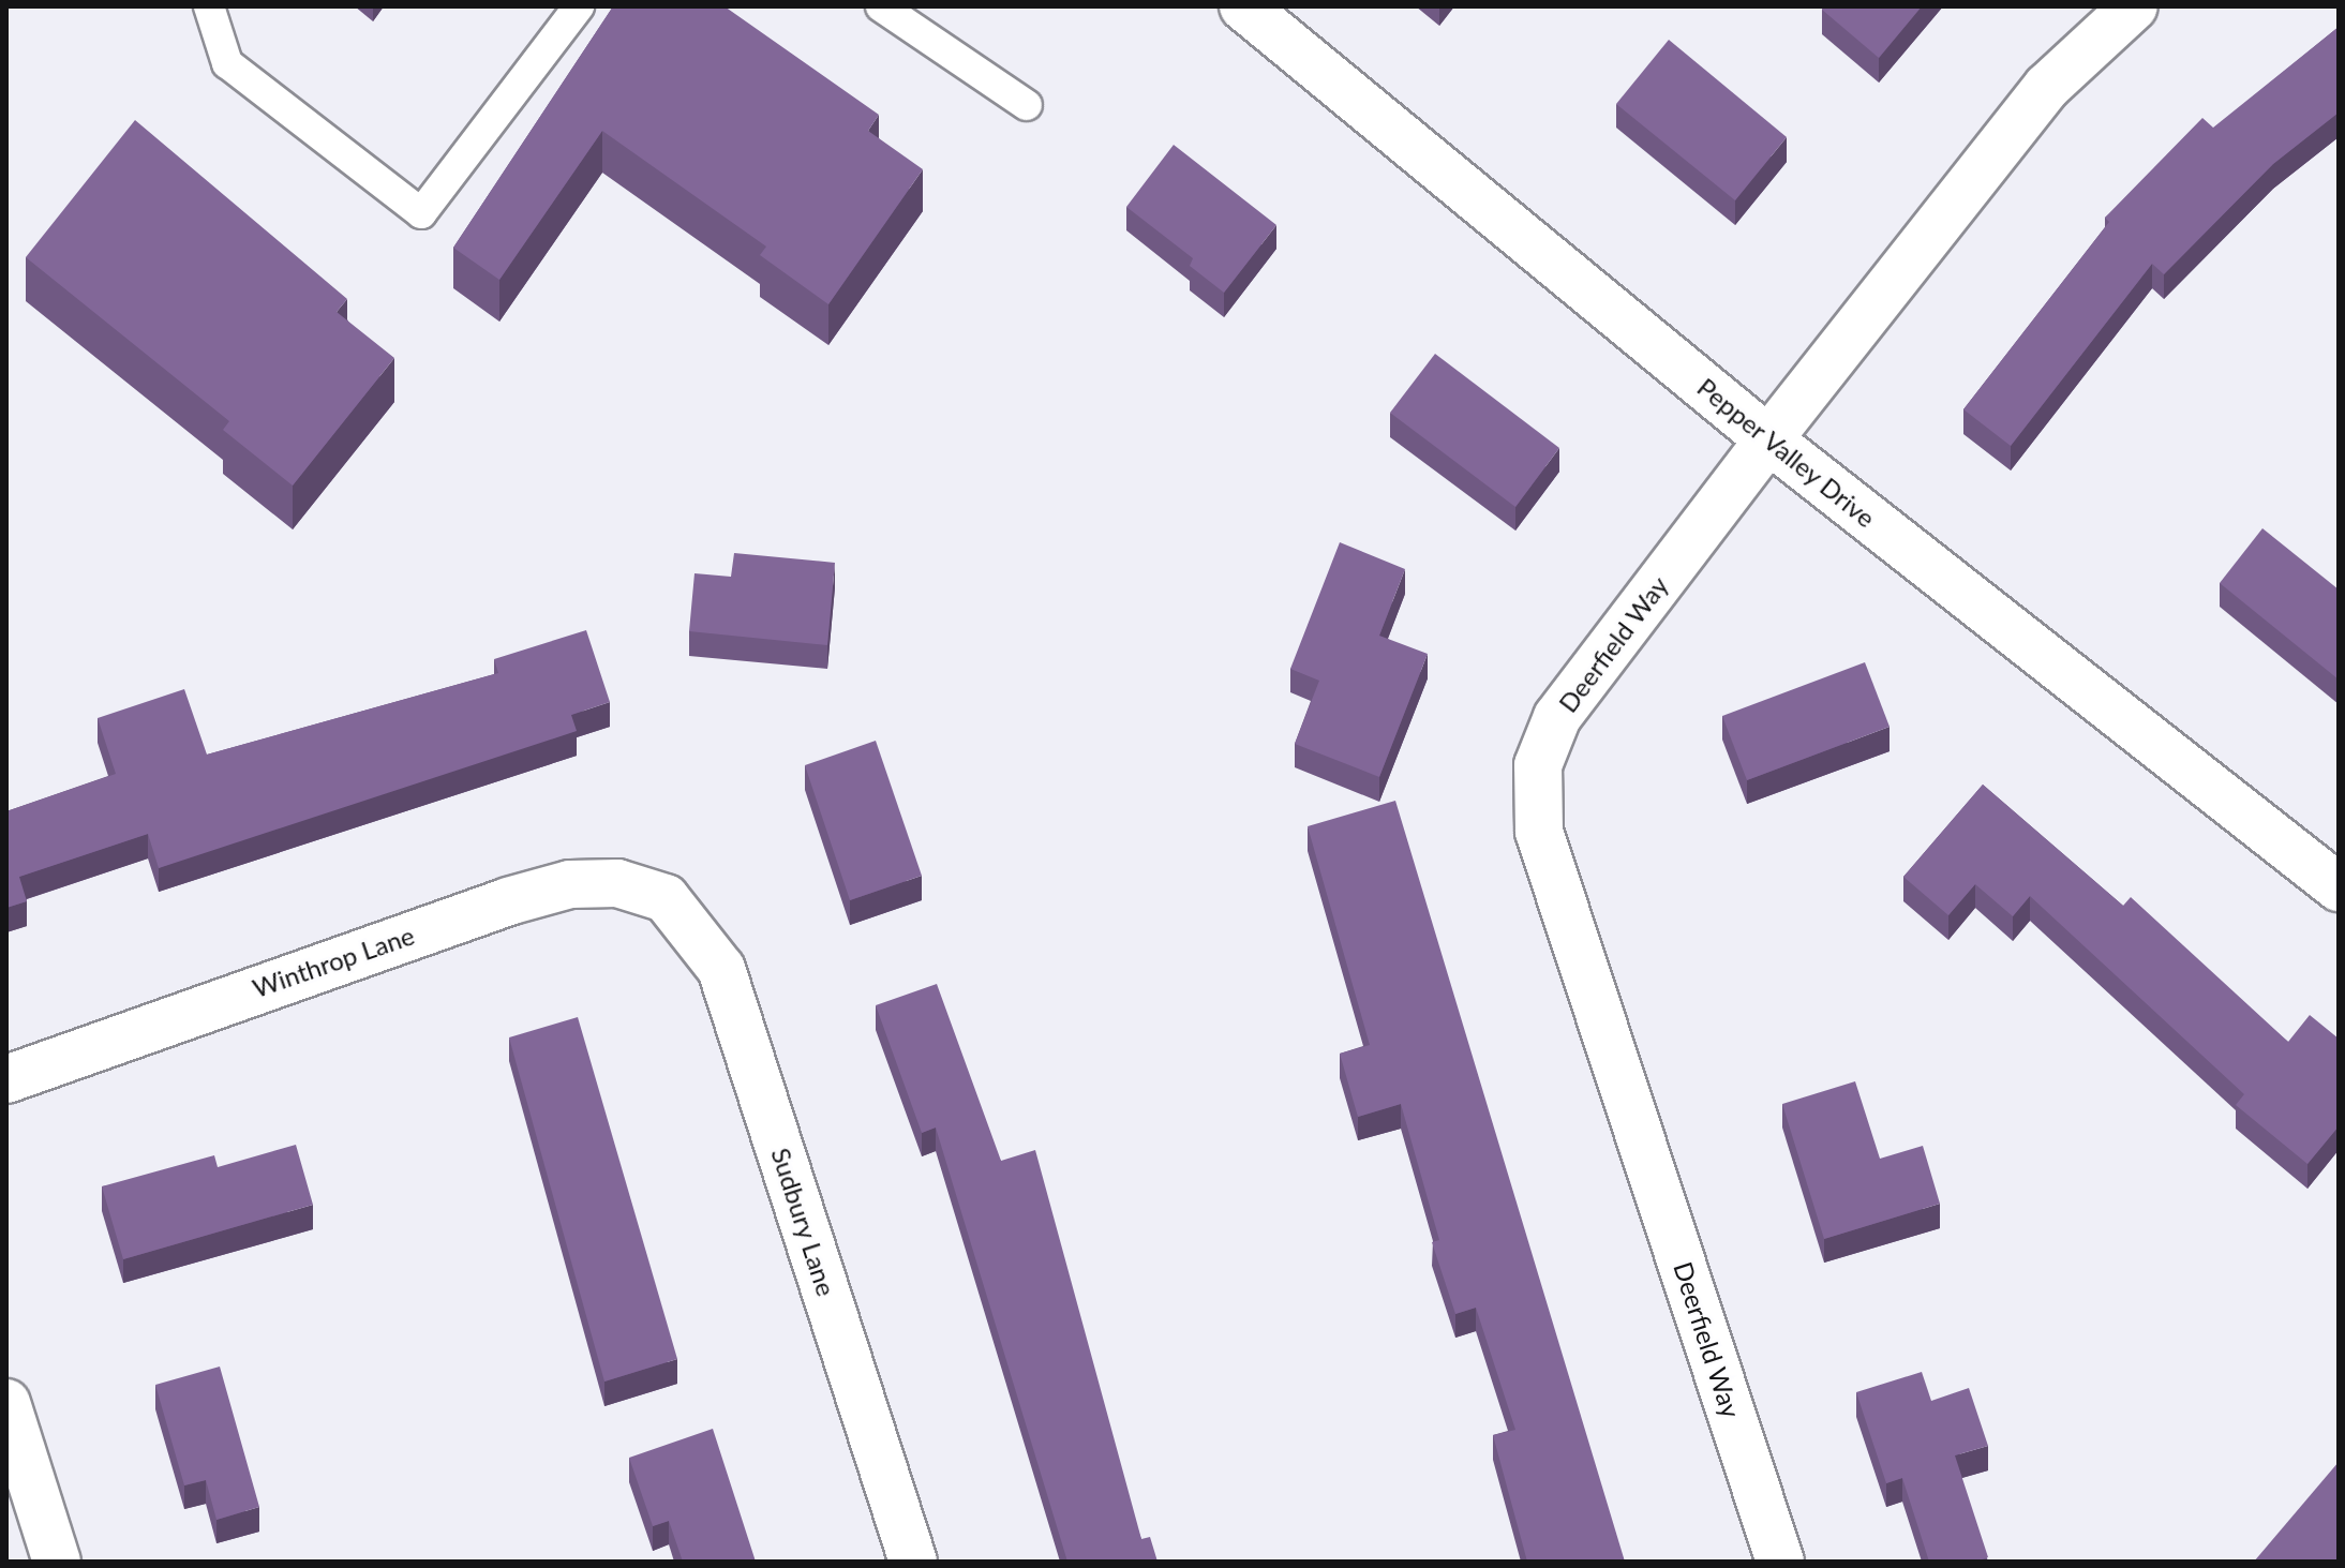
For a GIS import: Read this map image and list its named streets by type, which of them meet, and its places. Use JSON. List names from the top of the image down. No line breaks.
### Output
{"streets":{"street":["Pepper Valley Drive","Deerfield Way","Winthrop Lane","Sudbury Lane"]},"crossings":[["Pepper Valley Drive","Deerfield Way"],["Winthrop Lane","Sudbury Lane"]]}
